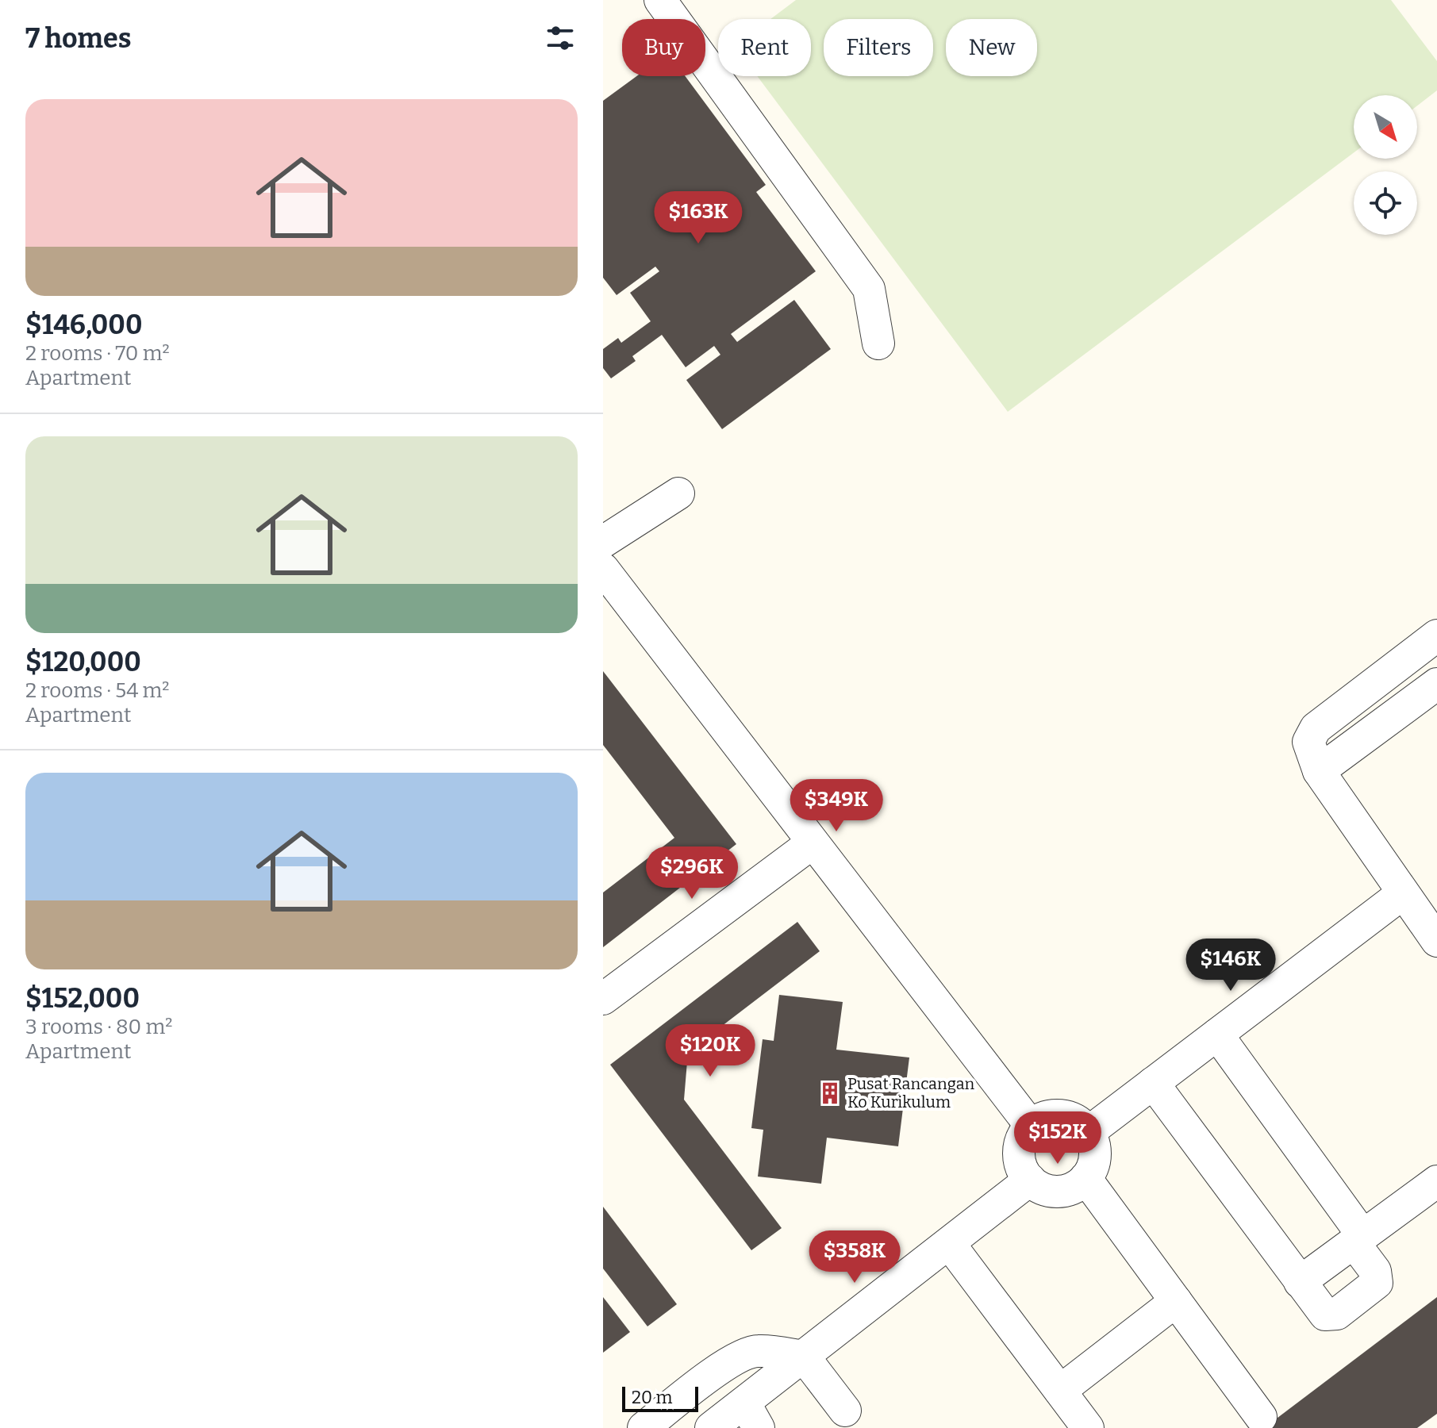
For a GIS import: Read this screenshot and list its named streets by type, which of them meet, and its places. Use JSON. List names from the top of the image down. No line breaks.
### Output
{"places":{"building":["Pusat Rancangan Ko Kurikulum"]},"scale_bar":"20 m","north":"bottom right","page":{"heading":"7 homes","chip":["Buy","Rent","Filters","New"],"list":[{"name":"$146,000","note":"2 rooms · 70 m² · Apartment"},{"name":"$120,000","note":"2 rooms · 54 m² · Apartment"},{"name":"$152,000","note":"3 rooms · 80 m² · Apartment"}],"price":["$163K","$349K","$296K","$146K","$120K","$152K","$358K"],"scale":"20 m"}}
